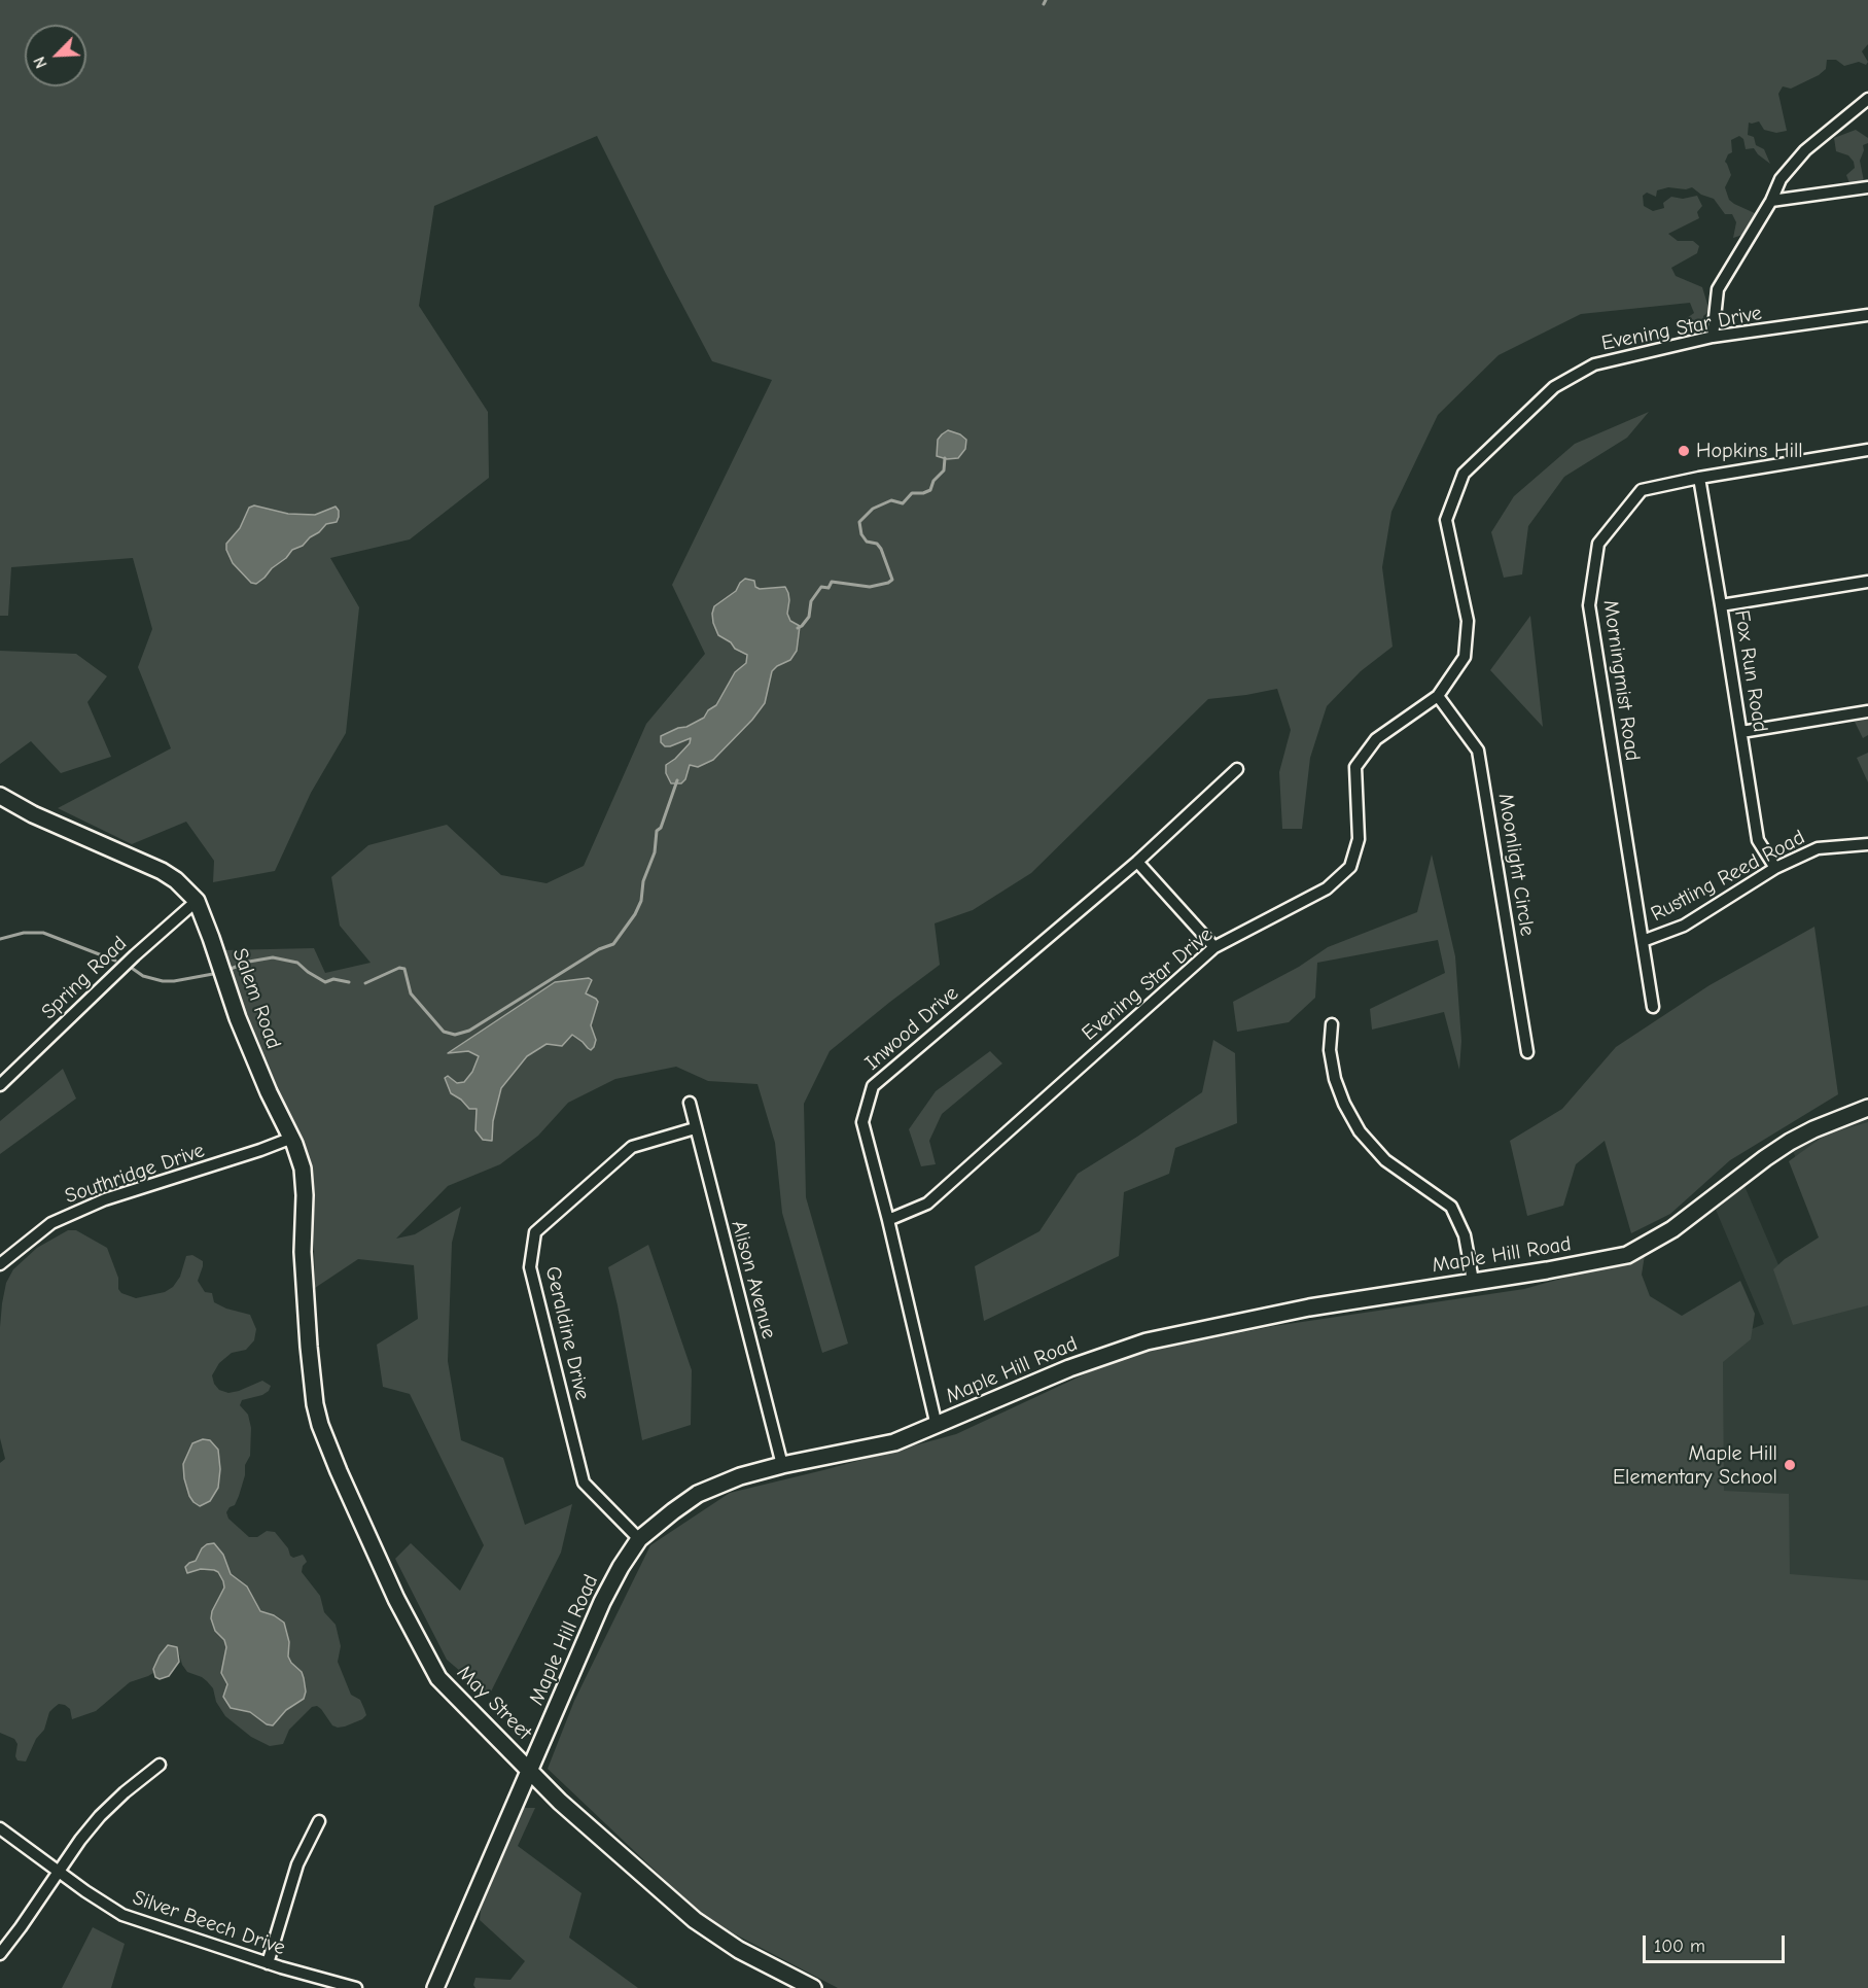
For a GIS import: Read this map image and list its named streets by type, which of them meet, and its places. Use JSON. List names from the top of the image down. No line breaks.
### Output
{"streets":{"street":["Evening Star Drive","Fox Run Road","Morningmist Road","Moonlight Circle","Rustling Reed Road","Spring Road","Salem Road","Inwood Drive","Southridge Drive","Maple Hill Road","Alison Avenue","Geraldine Drive","May Street","Silver Beech Drive"]},"crossings":[["Evening Star Drive","Moonlight Circle"],["Evening Star Drive","Inwood Drive"],["Fox Run Road","Morningmist Road"],["Fox Run Road","Rustling Reed Road"],["Morningmist Road","Rustling Reed Road"],["Spring Road","Salem Road"],["Salem Road","Southridge Drive"],["Salem Road","May Street"],["Inwood Drive","Maple Hill Road"],["Maple Hill Road","Alison Avenue"],["Maple Hill Road","Geraldine Drive"],["Maple Hill Road","May Street"],["Alison Avenue","Geraldine Drive"]],"places":["Hopkins Hill","Maple Hill Elementary School"],"scale_bar":"100 m","north":"bottom left"}
